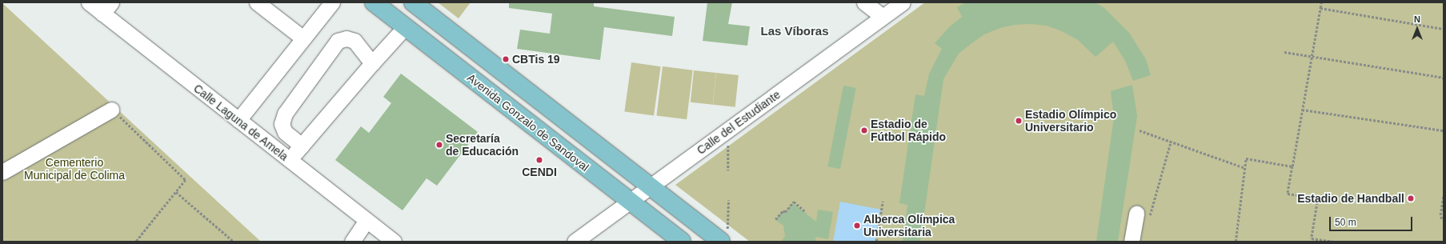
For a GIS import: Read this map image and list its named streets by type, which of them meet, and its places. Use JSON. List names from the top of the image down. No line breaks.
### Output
{"streets":{"main road":["Avenida Gonzalo de Sandoval"],"street":["Calle Laguna de Amela","Calle del Estudiante"]},"crossings":[["Avenida Gonzalo de Sandoval","Calle del Estudiante"]],"districts":["Las Víboras"],"parks":["Cementerio Municipal de Colima"],"places":["CBTis 19","Estadio Olímpico Universitario","Estadio de Fútbol Rápido","Secretaría de Educación","CENDI","Estadio de Handball","Alberca Olímpica Universitaria"],"scale_bar":"50 m","north":"top"}
